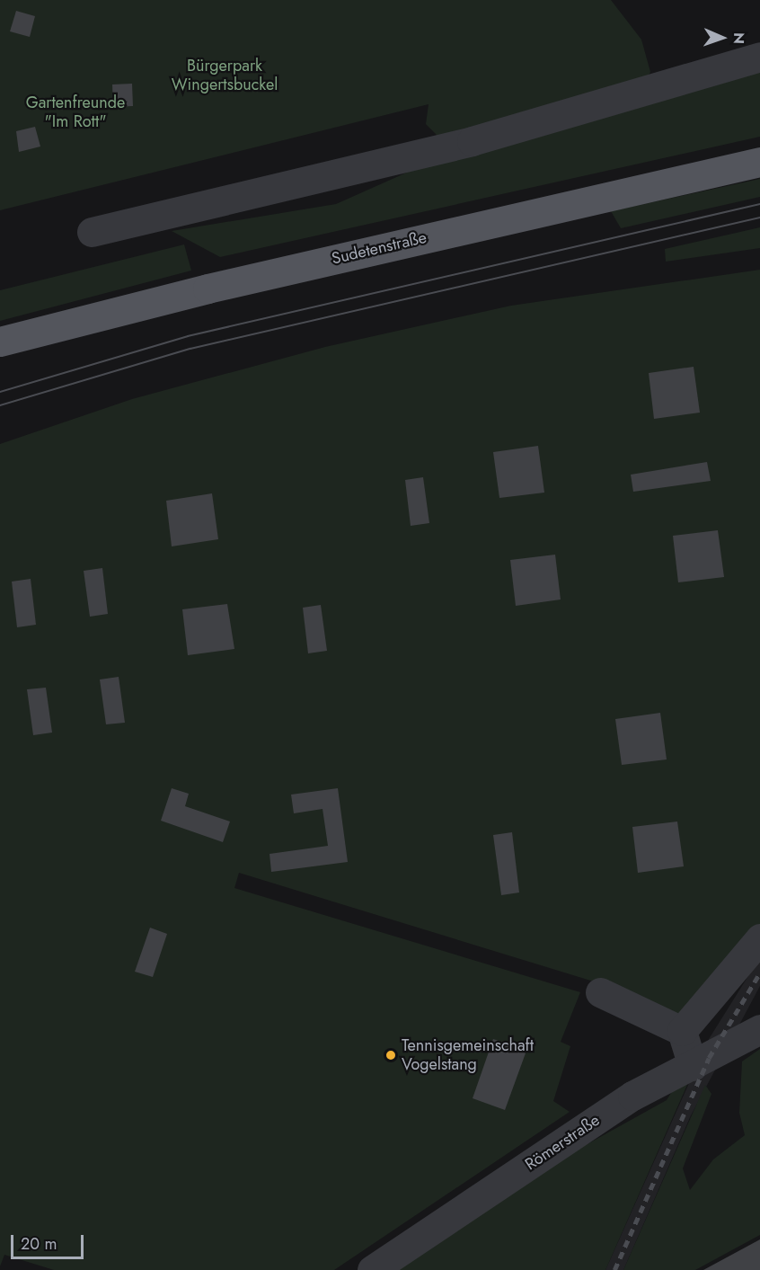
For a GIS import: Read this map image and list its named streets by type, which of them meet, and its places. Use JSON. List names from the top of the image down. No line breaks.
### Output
{"streets":{"main road":["Sudetenstraße"],"street":["Römerstraße"]},"parks":["Bürgerpark Wingertsbuckel","Gartenfreunde \"Im Rott\""],"places":["Tennisgemeinschaft Vogelstang"],"scale_bar":"20 m","north":"right"}
